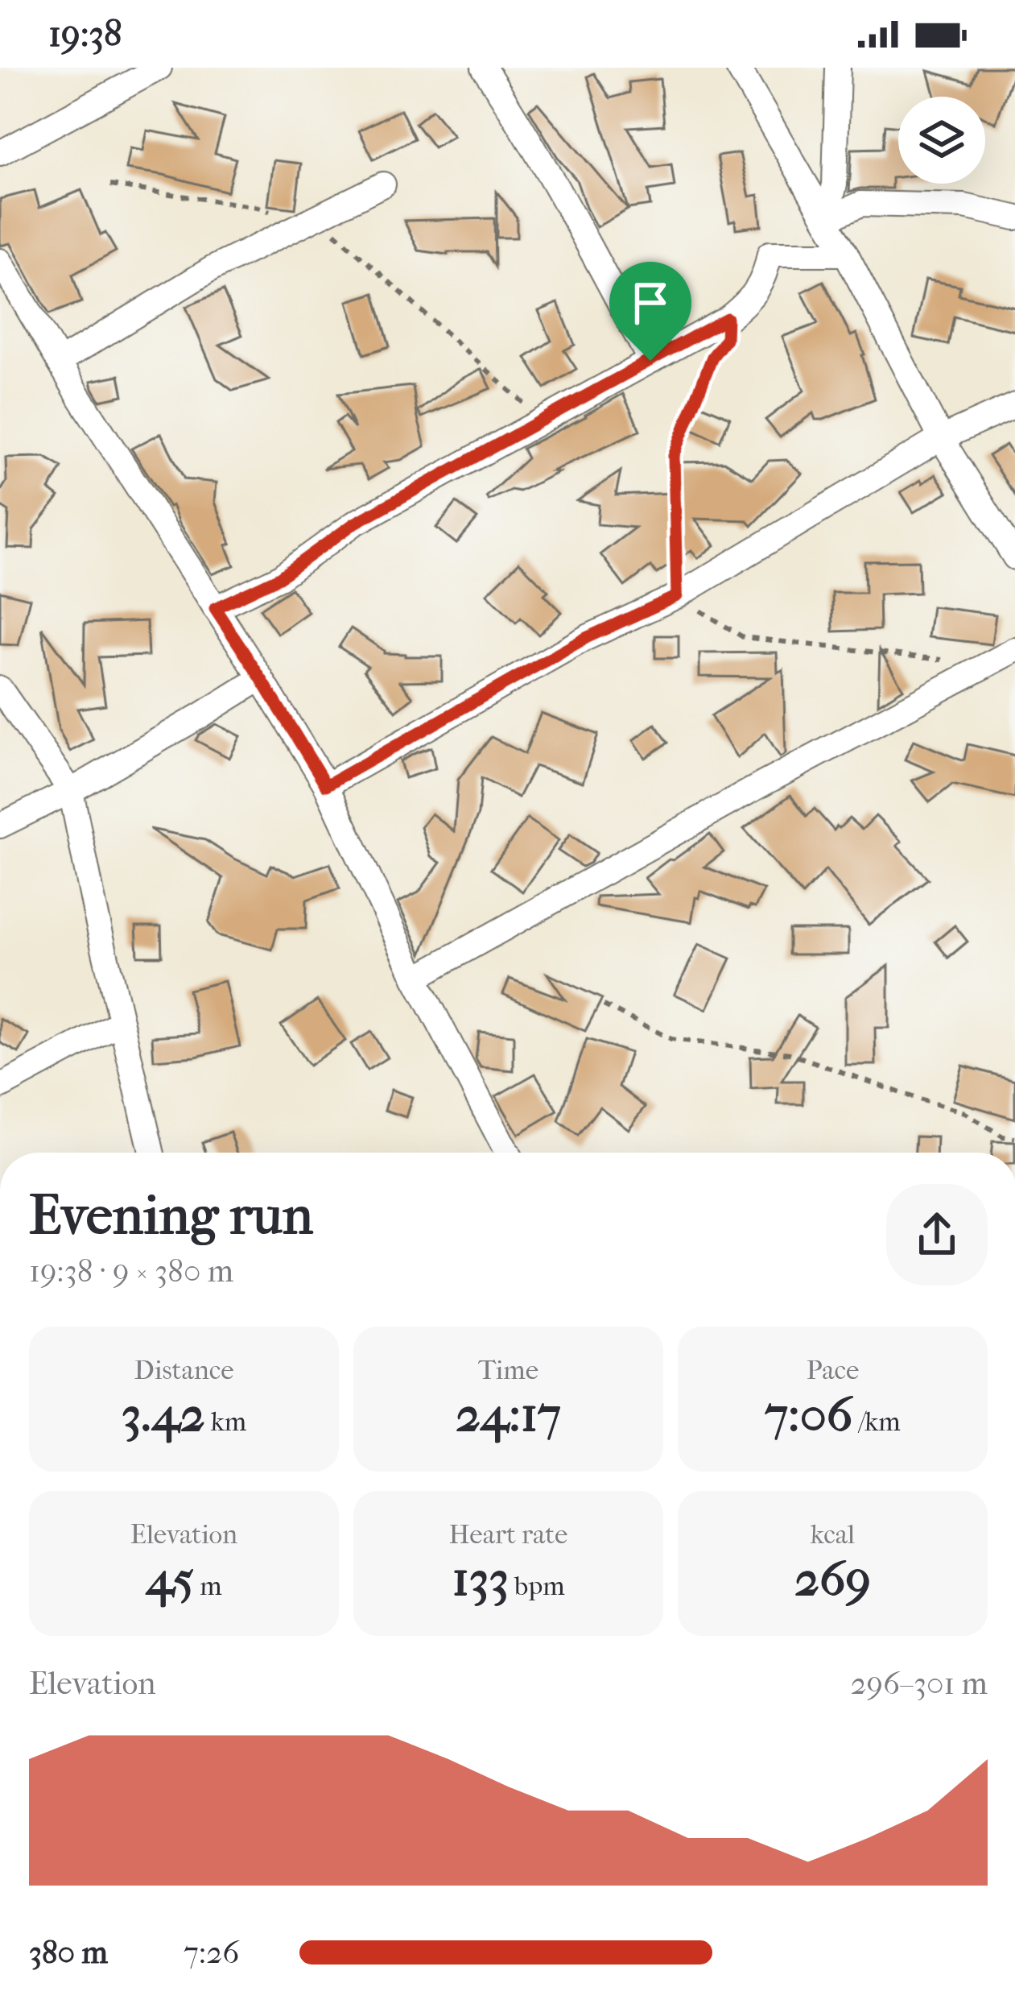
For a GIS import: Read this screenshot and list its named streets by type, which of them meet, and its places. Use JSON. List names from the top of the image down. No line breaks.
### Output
{"page":{"status":"19:38","heading":["Evening run","19:38 · 9 × 380 m"],"stats":[["Distance","3.42 km"],["Time","24:17"],["Pace","7:06 /km"],["Elevation","45 m"],["Heart rate","133 bpm"],["kcal","269"]],"chart":["Elevation","296–301 m"],"list":[{"name":"380 m","note":"7:26"}]}}
